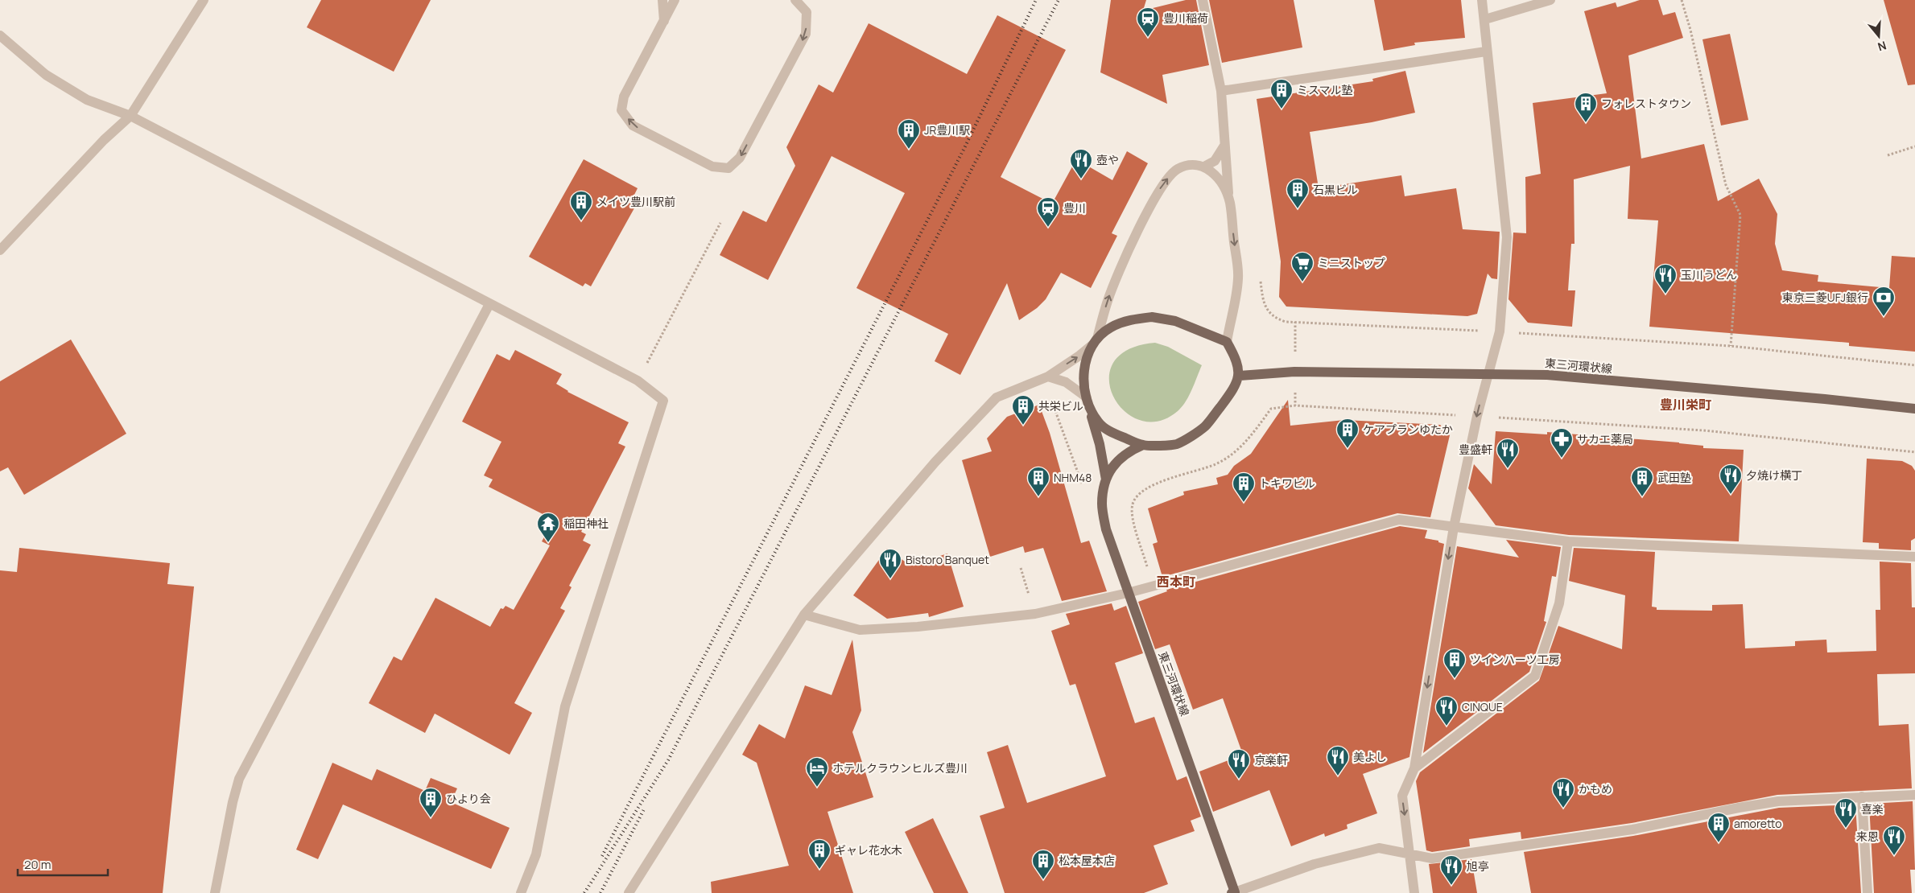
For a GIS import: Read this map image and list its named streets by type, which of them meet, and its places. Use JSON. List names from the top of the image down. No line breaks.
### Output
{"streets":{"main road":["東三河環状線"]},"districts":["豊川栄町","西本町"],"places":{"station":["豊川稲荷","豊川"],"building":["ミスマル塾","フォレストタウン","JR豊川駅","石黒ビル","メイツ豊川駅前","共栄ビル","ケアプランゆたか","NHM48","武田塾","トキワビル","ツインハーツ工房","ひより会","amoretto","ギャレ花水木","松本屋本店"],"restaurant":["壺や","玉川うどん","豊盛軒","夕焼け横丁","Bistoro Banquet","CINQUE","美よし","京楽軒","かもめ","喜楽","来恩","旭亭"],"supermarket":["ミニストップ"],"bank":["東京三菱UFJ銀行"],"pharmacy":["サカエ薬局"],"temple":["稲田神社"],"hotel":["ホテルクラウンヒルズ豊川"]},"scale_bar":"20 m","north":"bottom"}
